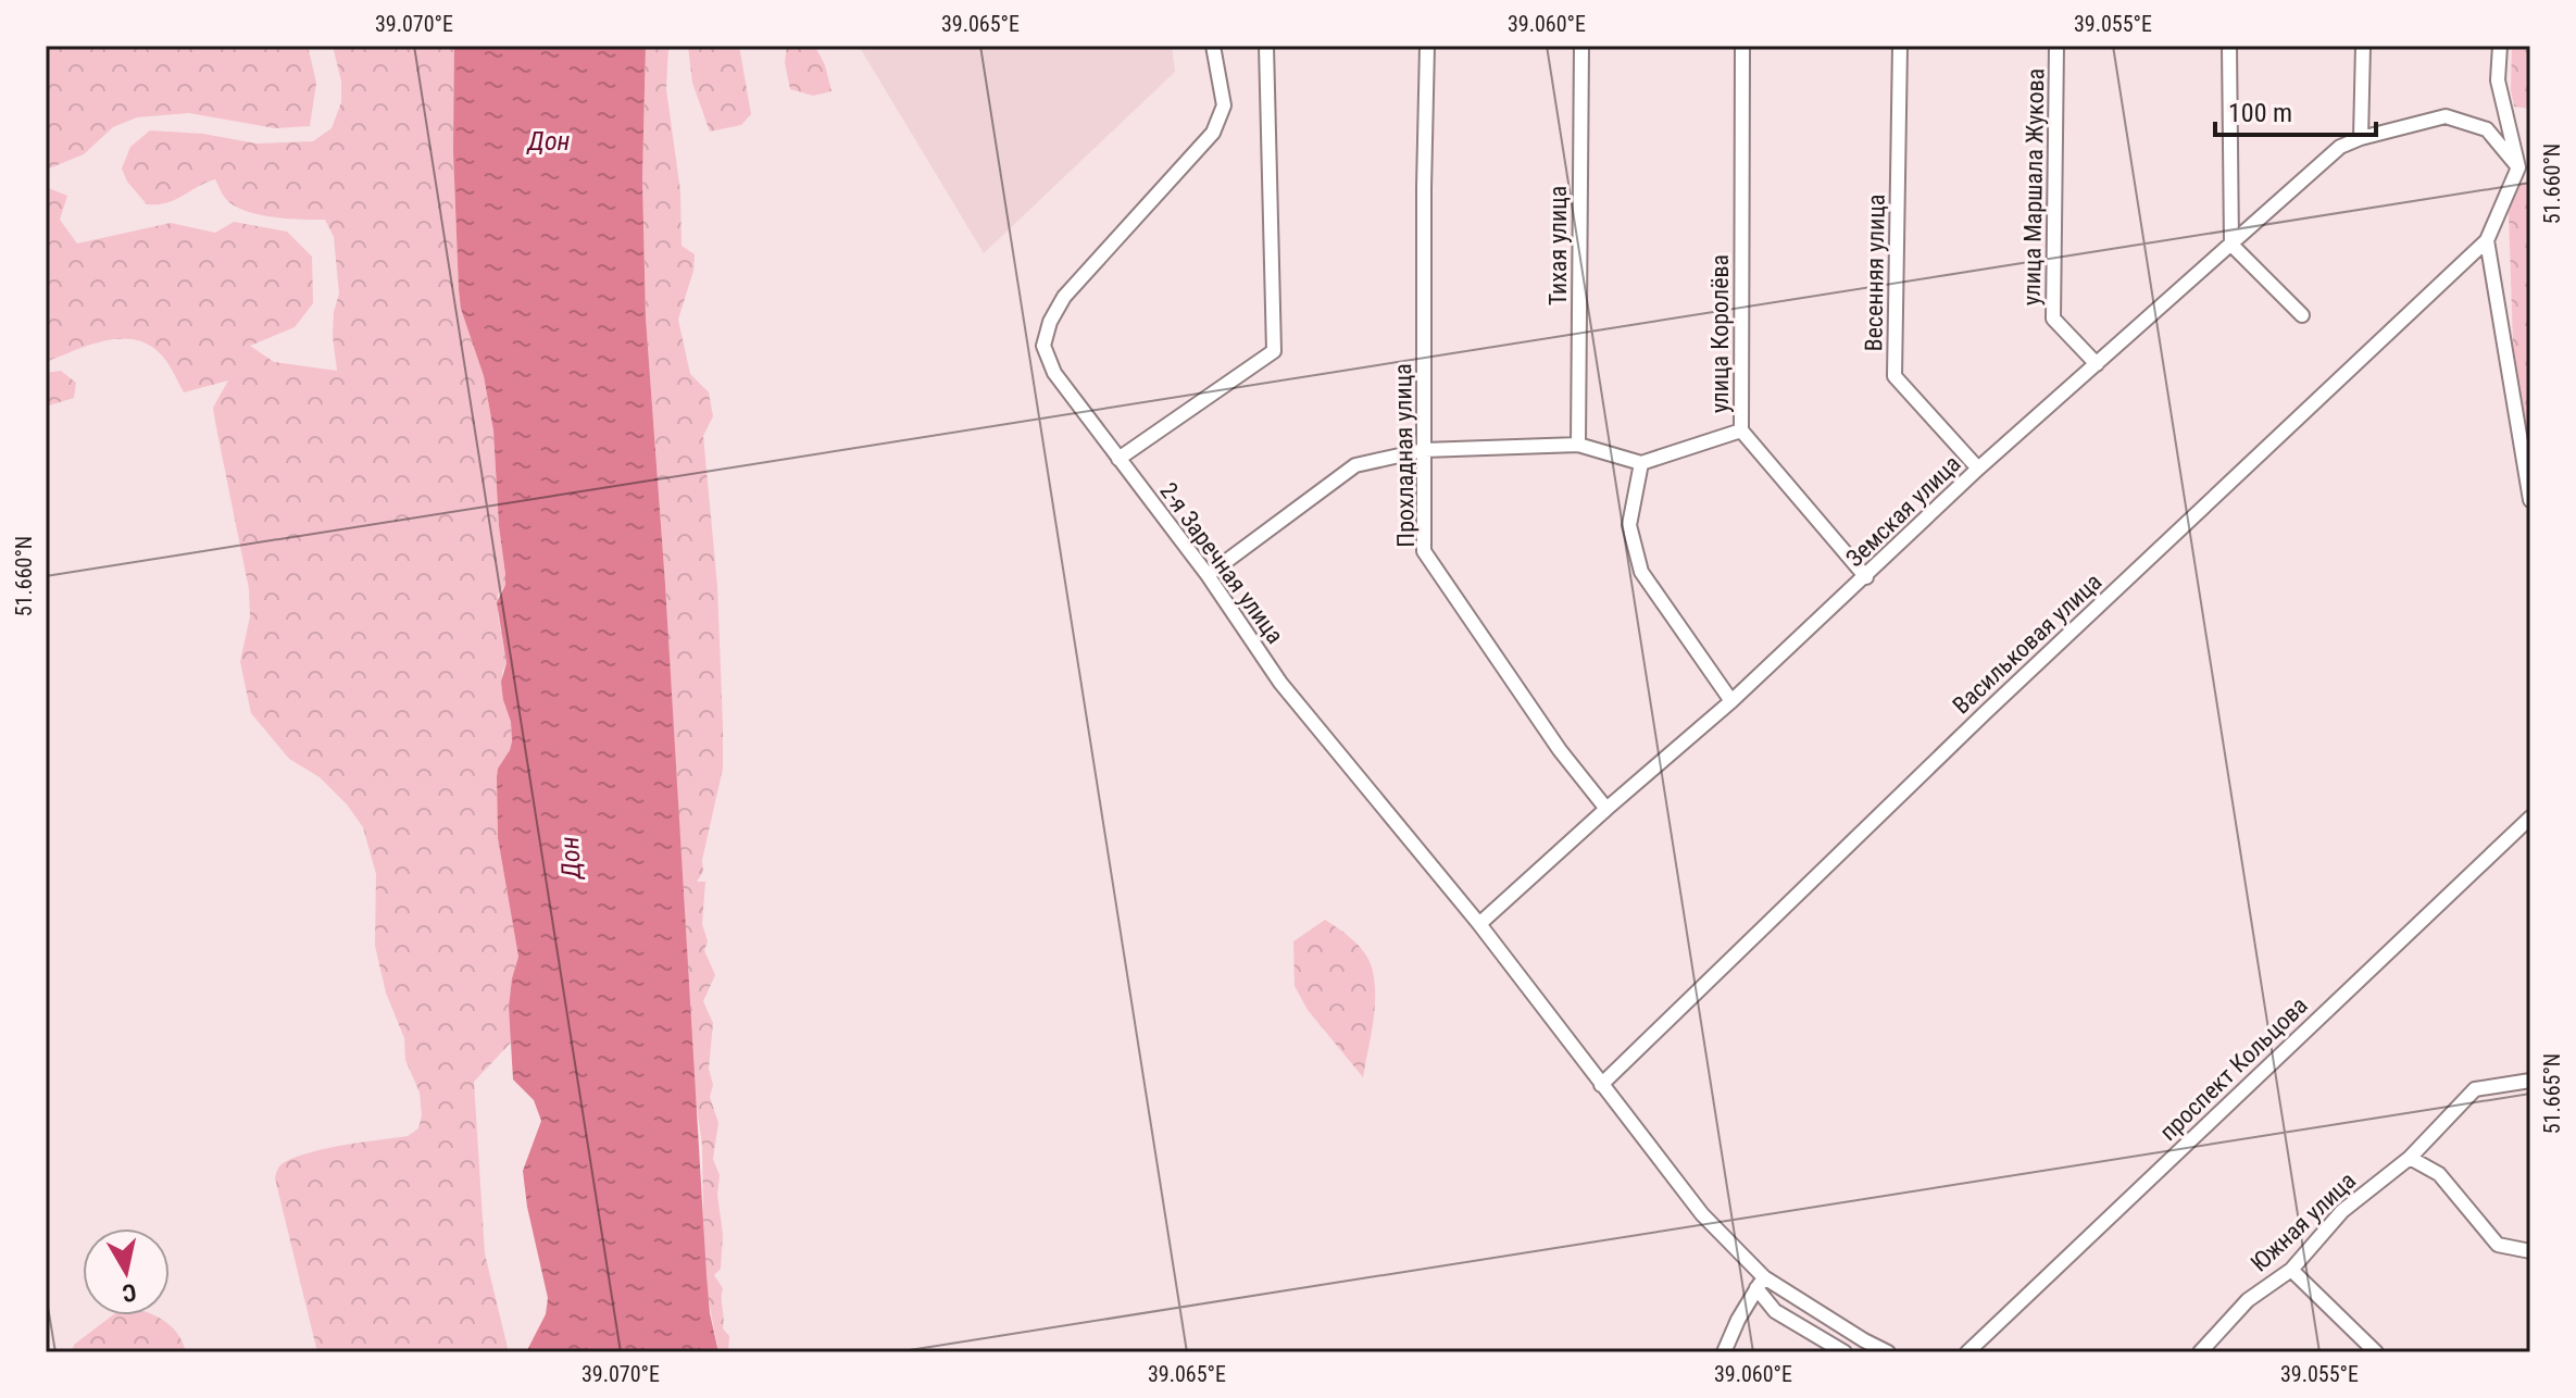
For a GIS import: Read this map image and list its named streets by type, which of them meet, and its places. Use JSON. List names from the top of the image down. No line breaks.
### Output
{"streets":{"street":["улица Маршала Жукова","Тихая улица","Весенняя улица","улица Королёва","Прохладная улица","Земская улица","2-я Заречная улица","Васильковая улица","проспект Кольцова","Южная улица"]},"crossings":[["улица Маршала Жукова","Земская улица"],["Весенняя улица","Земская улица"],["улица Королёва","Земская улица"],["Прохладная улица","Земская улица"],["Земская улица","2-я Заречная улица"],["2-я Заречная улица","Васильковая улица"]],"water":["Дон"],"scale_bar":"100 m","north":"bottom","coordinates":["39.070°E","39.065°E","39.060°E","39.055°E","51.660°N","51.665°N"]}
